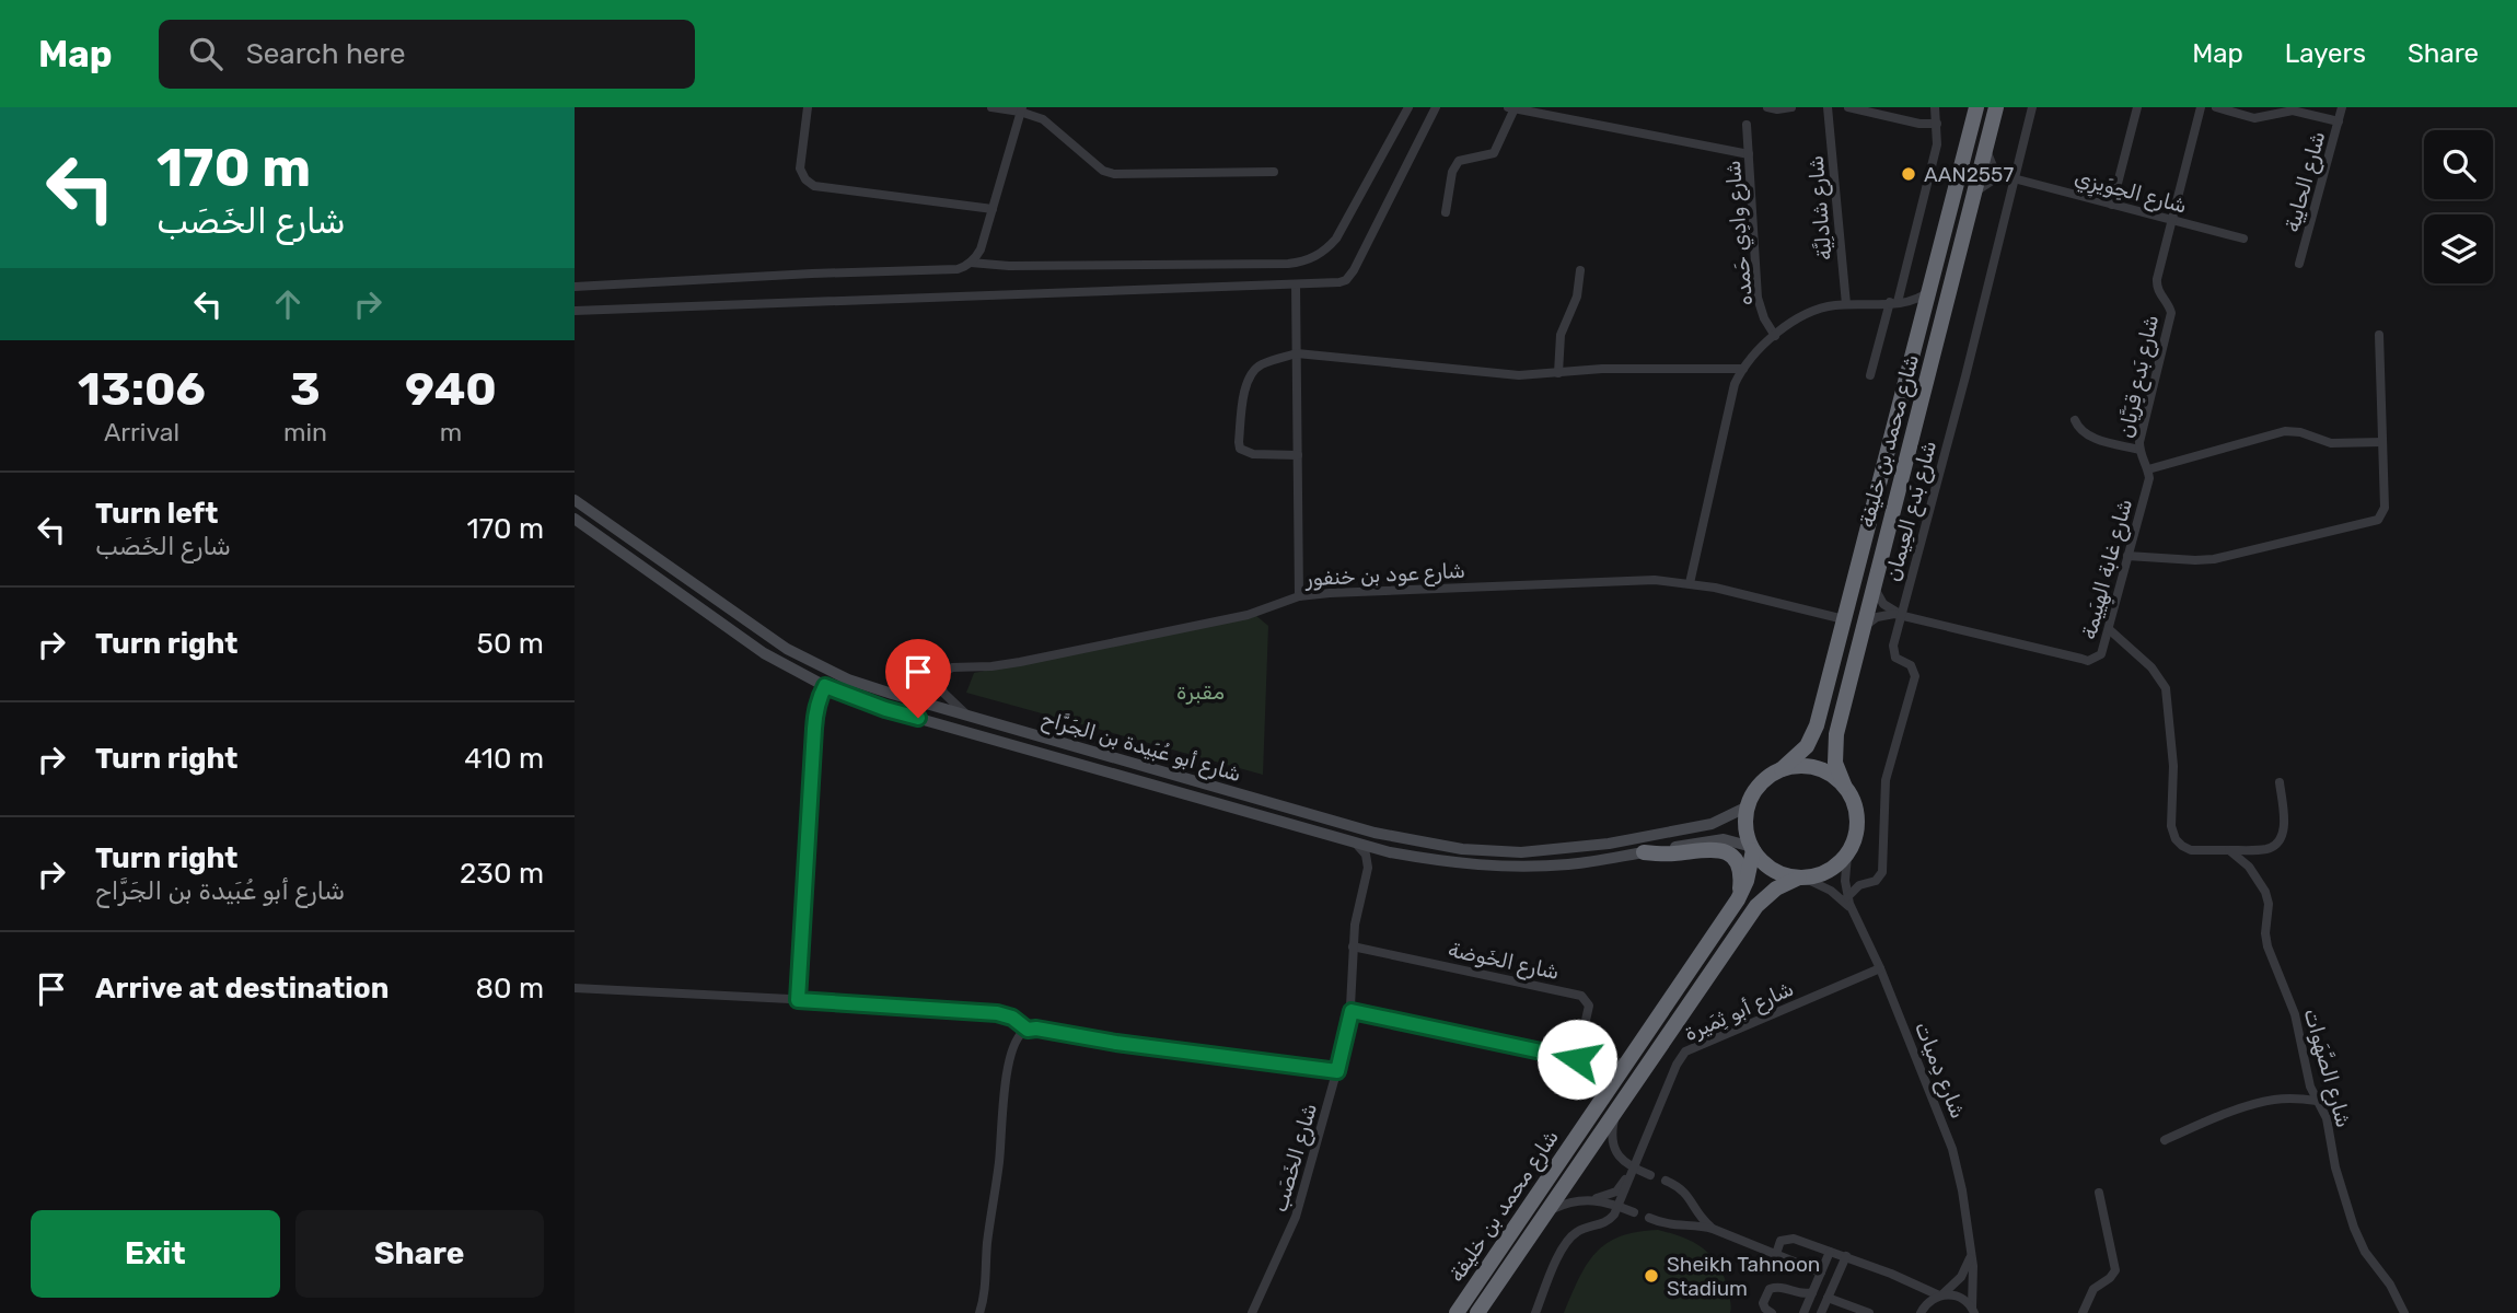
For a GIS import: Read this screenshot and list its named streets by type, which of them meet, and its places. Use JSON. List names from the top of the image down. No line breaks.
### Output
{"streets":{"highway":["شارع محمد بن خليفة"],"main road":["شارع أبو عُبَيدة بن الجَرَّاح"],"street":["شارع الحابِية","شارع الحِوَيزِي","شارع شادلِيَّة","شارع وادِي حَمده","شارع بَدع قِرَيَّان","شارع بَدع العِيمان","شارع غابة الهِيَيمة","شارع عود بن خنفور","شارع الخَوضة","شارع أبو ثِمَيرة","شارع الصَّهَوات","شارع دِميات","شارع الخَصَب"]},"crossings":[["شارع الحِوَيزِي","شارع بَدع قِرَيَّان"],["شارع الحِوَيزِي","شارع بَدع العِيمان"],["شارع بَدع قِرَيَّان","شارع غابة الهِيَيمة"],["شارع محمد بن خليفة","شارع عود بن خنفور"],["شارع محمد بن خليفة","شارع أبو عُبَيدة بن الجَرَّاح"],["شارع محمد بن خليفة","شارع دِميات"],["شارع بَدع العِيمان","شارع غابة الهِيَيمة"],["شارع بَدع العِيمان","شارع دِميات"],["شارع عود بن خنفور","شارع أبو عُبَيدة بن الجَرَّاح"],["شارع أبو عُبَيدة بن الجَرَّاح","شارع دِميات"],["شارع الخَوضة","شارع الخَصَب"],["شارع أبو ثِمَيرة","شارع دِميات"]],"parks":["مقبرة"],"places":["AAN2557","Sheikh Tahnoon Stadium"],"page":{"header":"Map","search":"Search here","nav":["Map","Layers","Share"],"turn":["170 m","شارع الخَصَب"],"eta":["13:06","Arrival","3","min","940","m"],"list":[{"name":"Turn left","note":"شارع الخَصَب","value":"170 m"},{"name":"Turn right","value":"50 m"},{"name":"Turn right","value":"410 m"},{"name":"Turn right","note":"شارع أبو عُبَيدة بن الجَرَّاح","value":"230 m"},{"name":"Arrive at destination","value":"80 m"}],"buttons":["Exit","Share"]}}
